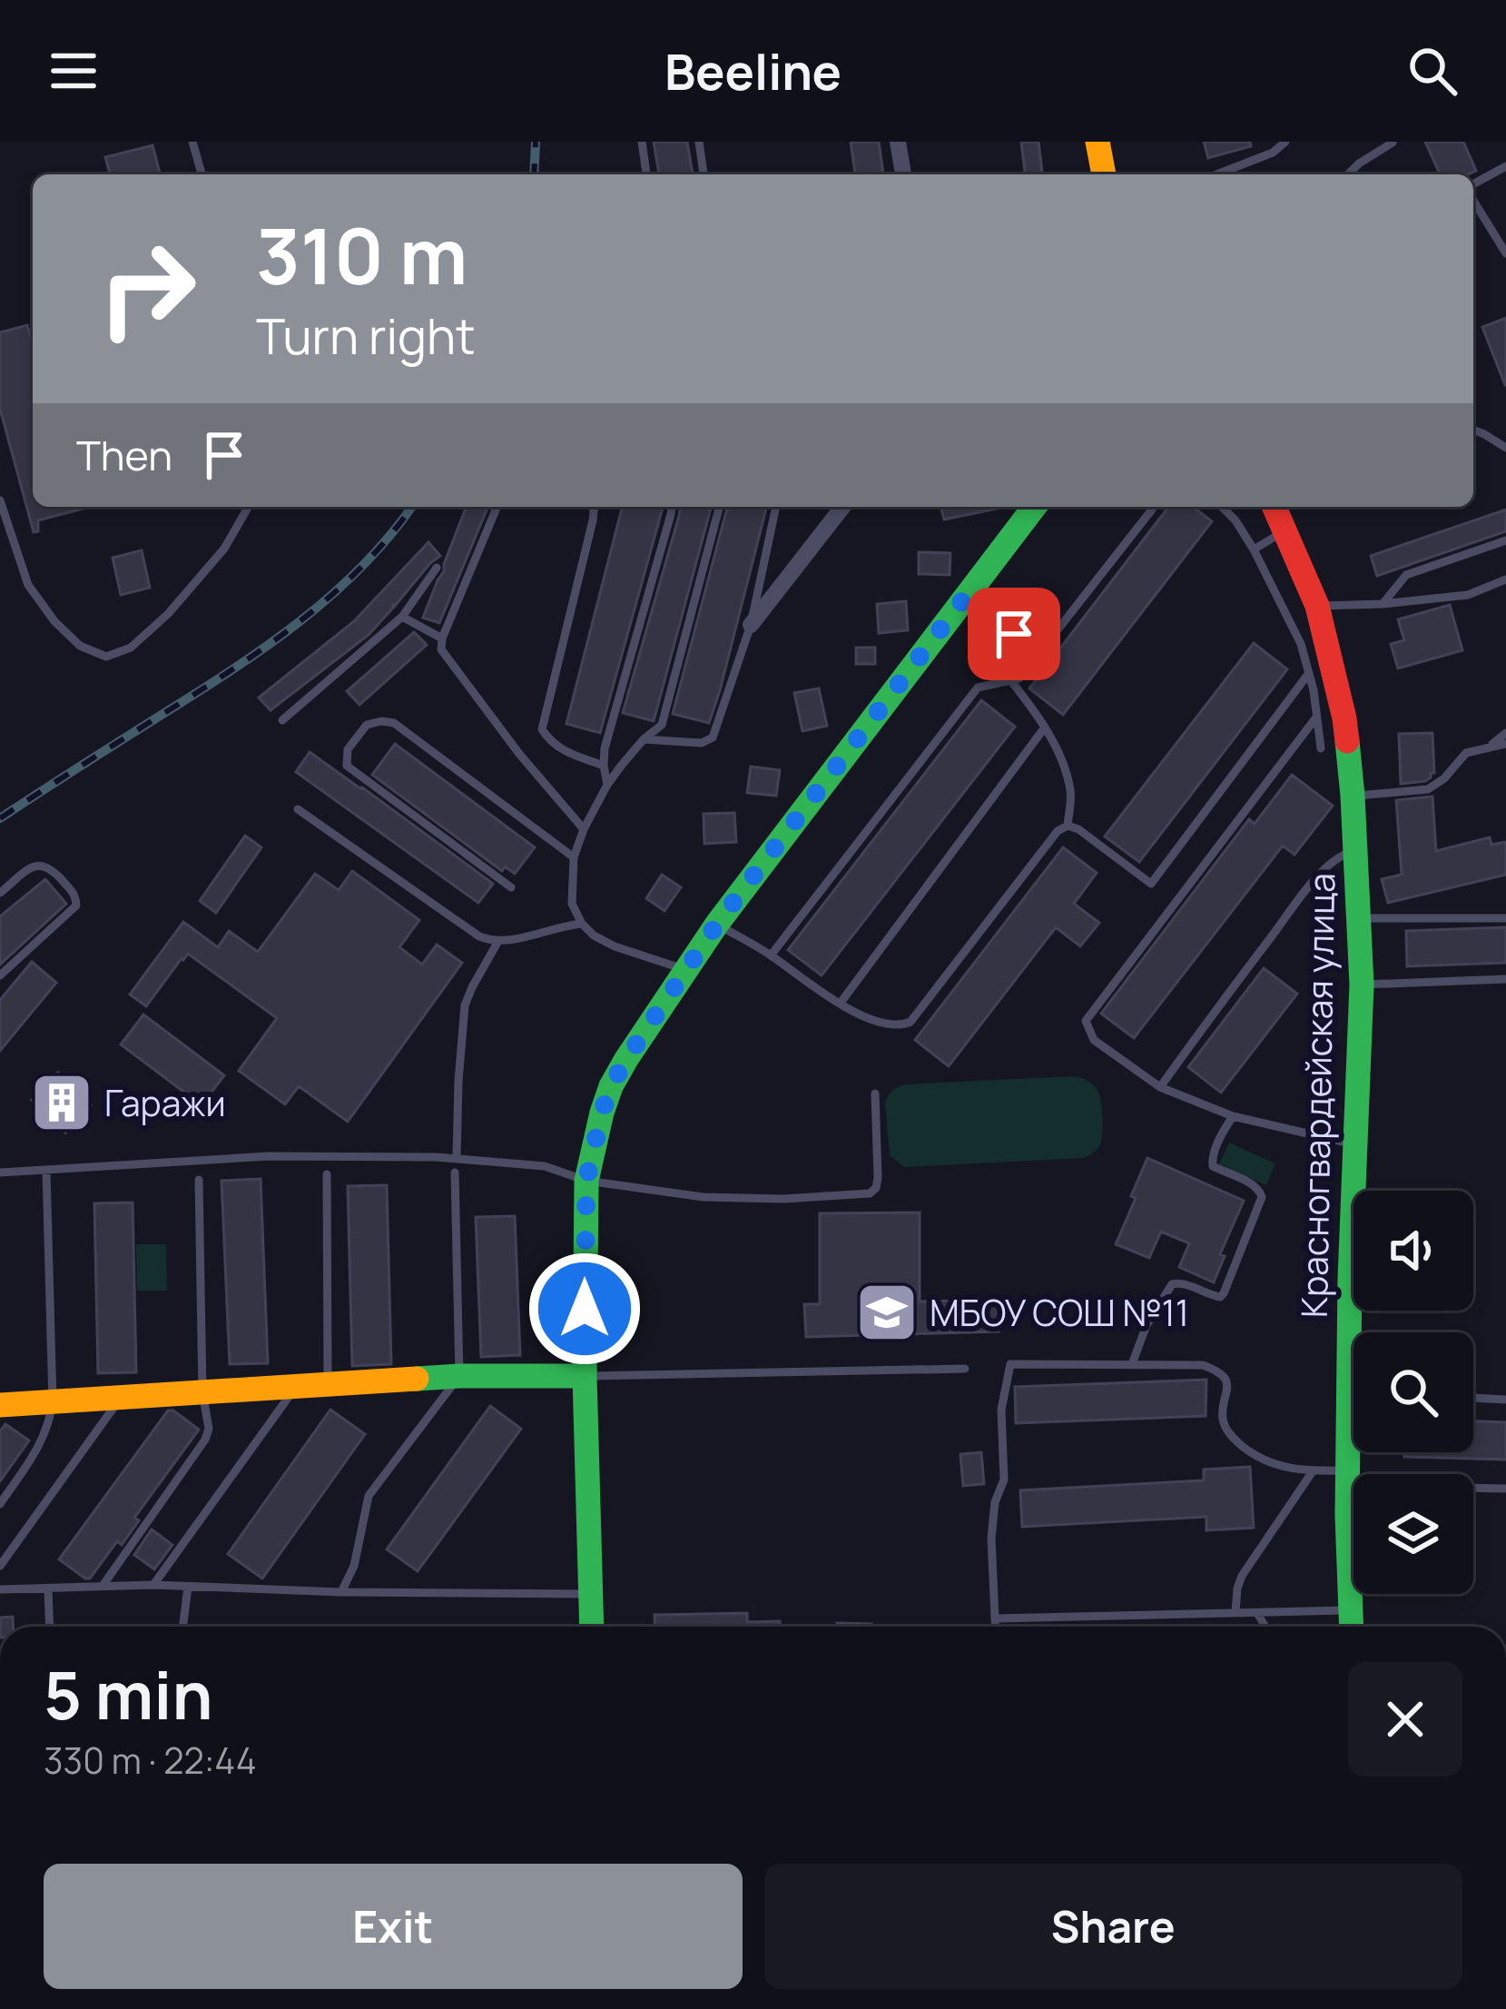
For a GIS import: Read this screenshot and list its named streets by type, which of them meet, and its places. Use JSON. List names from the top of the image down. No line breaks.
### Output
{"streets":{"street":["Красногвардейская улица"]},"places":{"building":["Гаражи"],"school or university":["МБОУ СОШ №11"]},"page":{"header":"Beeline","turn":["310 m","Turn right"],"then":"Then","heading":["5 min","330 m · 22:44"],"buttons":["Exit","Share"]}}
